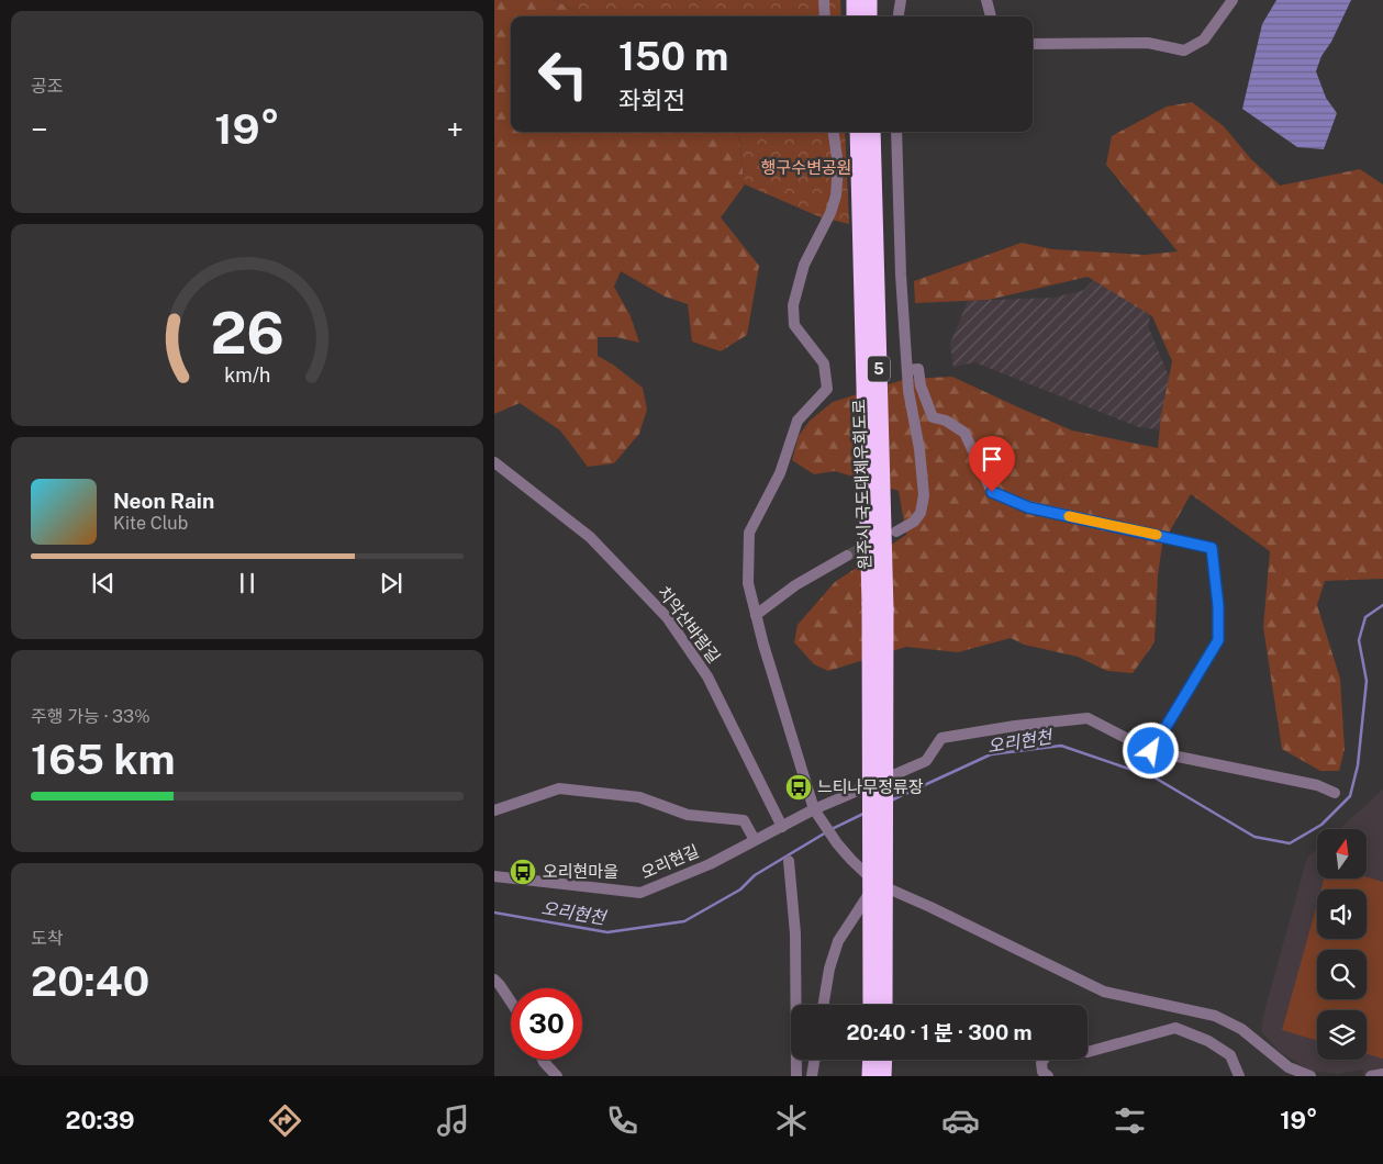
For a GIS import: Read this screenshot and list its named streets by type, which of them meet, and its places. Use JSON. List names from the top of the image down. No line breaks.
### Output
{"streets":{"highway":["5","원주시 국도대체우회도로"],"street":["치악산바람길","오리현길"]},"crossings":[["5","원주시 국도대체우회도로"],["치악산바람길","오리현길"]],"water":["오리현천"],"parks":["행구수변공원"],"places":{"bus stop":["느티나무정류장","오리현마을"]},"north":"top","page":{"tile":["공조",["주행 가능 · 33%","165 km"],["도착","20:40"]],"turn":["150 m","좌회전"],"heat":["−","19°","+"],"song":["Neon Rain","Kite Club"],"limit":"30","trip":"20:40 · 1 분 · 300 m","tabs":["20:39","19°"],"gauge":["26","km/h"]}}
